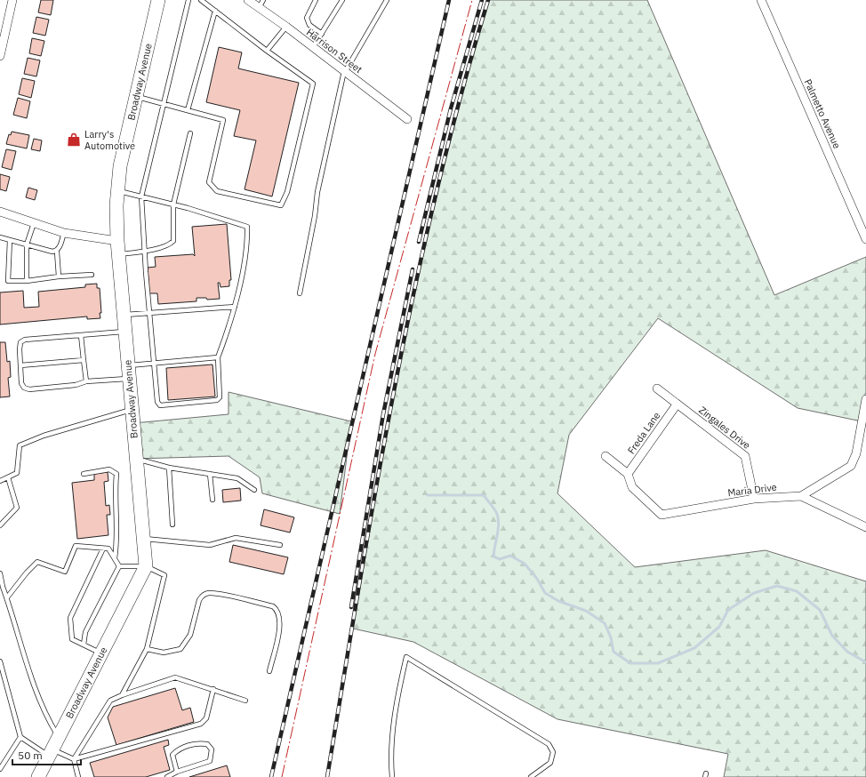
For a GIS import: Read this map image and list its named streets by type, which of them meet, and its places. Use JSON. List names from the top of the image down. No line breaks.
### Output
{"streets":{"main road":["Broadway Avenue"],"street":["Harrison Street","Palmetto Avenue","Zingales Drive","Freda Lane","Maria Drive"]},"crossings":[["Zingales Drive","Freda Lane"],["Zingales Drive","Maria Drive"],["Freda Lane","Maria Drive"]],"places":{"shop":["Larry's Automotive"]},"scale_bar":"50 m"}
